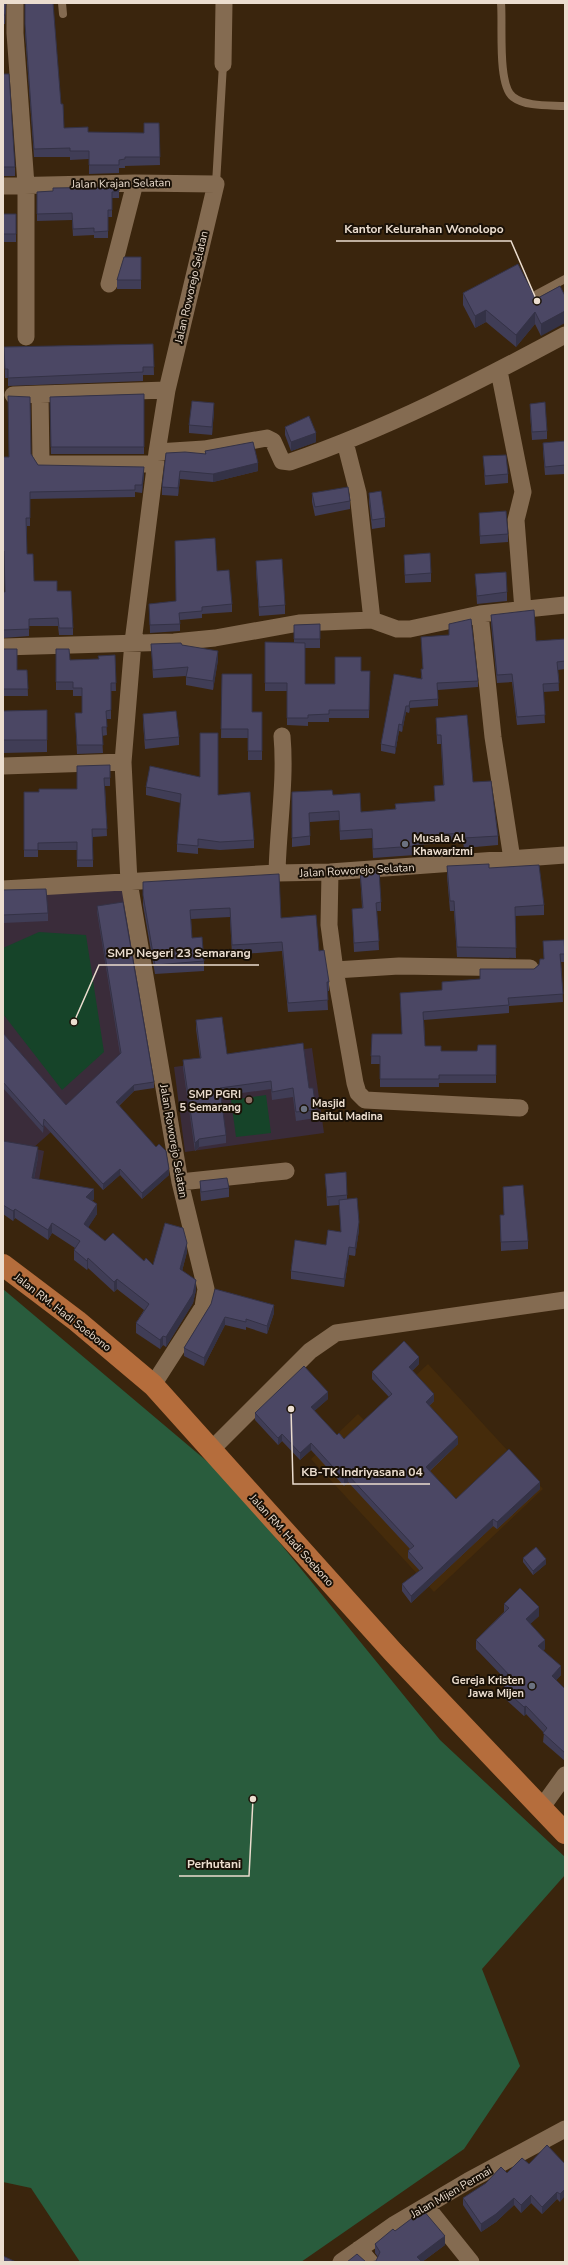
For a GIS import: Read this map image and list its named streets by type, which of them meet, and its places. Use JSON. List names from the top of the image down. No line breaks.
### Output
{"streets":{"main road":["Jalan RM. Hadi Soebono"],"street":["Jalan Krajan Selatan","Jalan Roworejo Selatan","Jalan Mijen Permai"]},"crossings":[["Jalan Krajan Selatan","Jalan Roworejo Selatan"],["Jalan Roworejo Selatan","Jalan RM. Hadi Soebono"]],"places":["Kantor Kelurahan Wonolopo","Musala Al Khawarizmi","SMP Negeri 23 Semarang","SMP PGRI 5 Semarang","Masjid Baitul Madina","KB-TK Indriyasana 04","Gereja Kristen Jawa Mijen","Perhutani"]}
